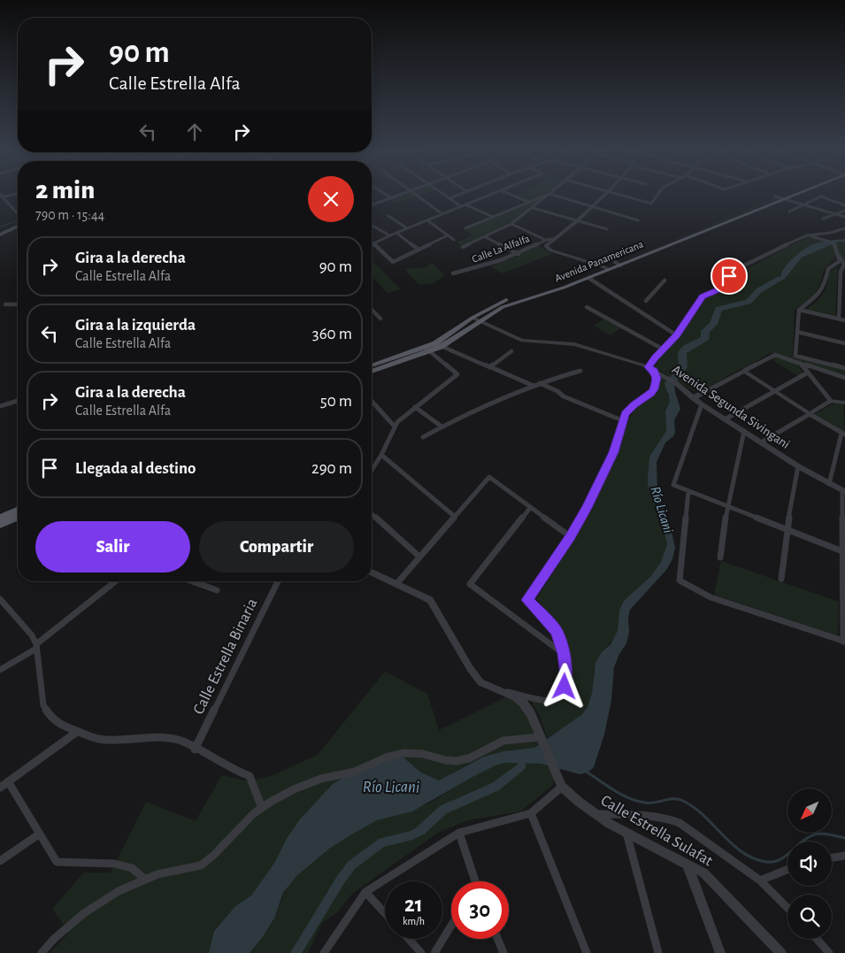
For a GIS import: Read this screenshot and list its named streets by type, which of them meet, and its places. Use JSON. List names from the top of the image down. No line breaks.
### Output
{"streets":{"main road":["Avenida Panamericana"],"street":["Calle La Alfalfa","Avenida Segunda Sivingani","Calle Estrella Binaria","Calle Estrella Sulafat"]},"crossings":[["Calle La Alfalfa","Avenida Panamericana"],["Avenida Panamericana","Avenida Segunda Sivingani"]],"water":["Río Licani"],"north":"bottom left","page":{"turn":["90 m","Calle Estrella Alfa"],"heading":["2 min","790 m · 15:44"],"list":[{"name":"Gira a la derecha","note":"Calle Estrella Alfa","value":"90 m"},{"name":"Gira a la izquierda","note":"Calle Estrella Alfa","value":"360 m"},{"name":"Gira a la derecha","note":"Calle Estrella Alfa","value":"50 m"},{"name":"Llegada al destino","value":"290 m"}],"buttons":["Salir","Compartir"],"speed":"21 km/h","limit":"30"}}
